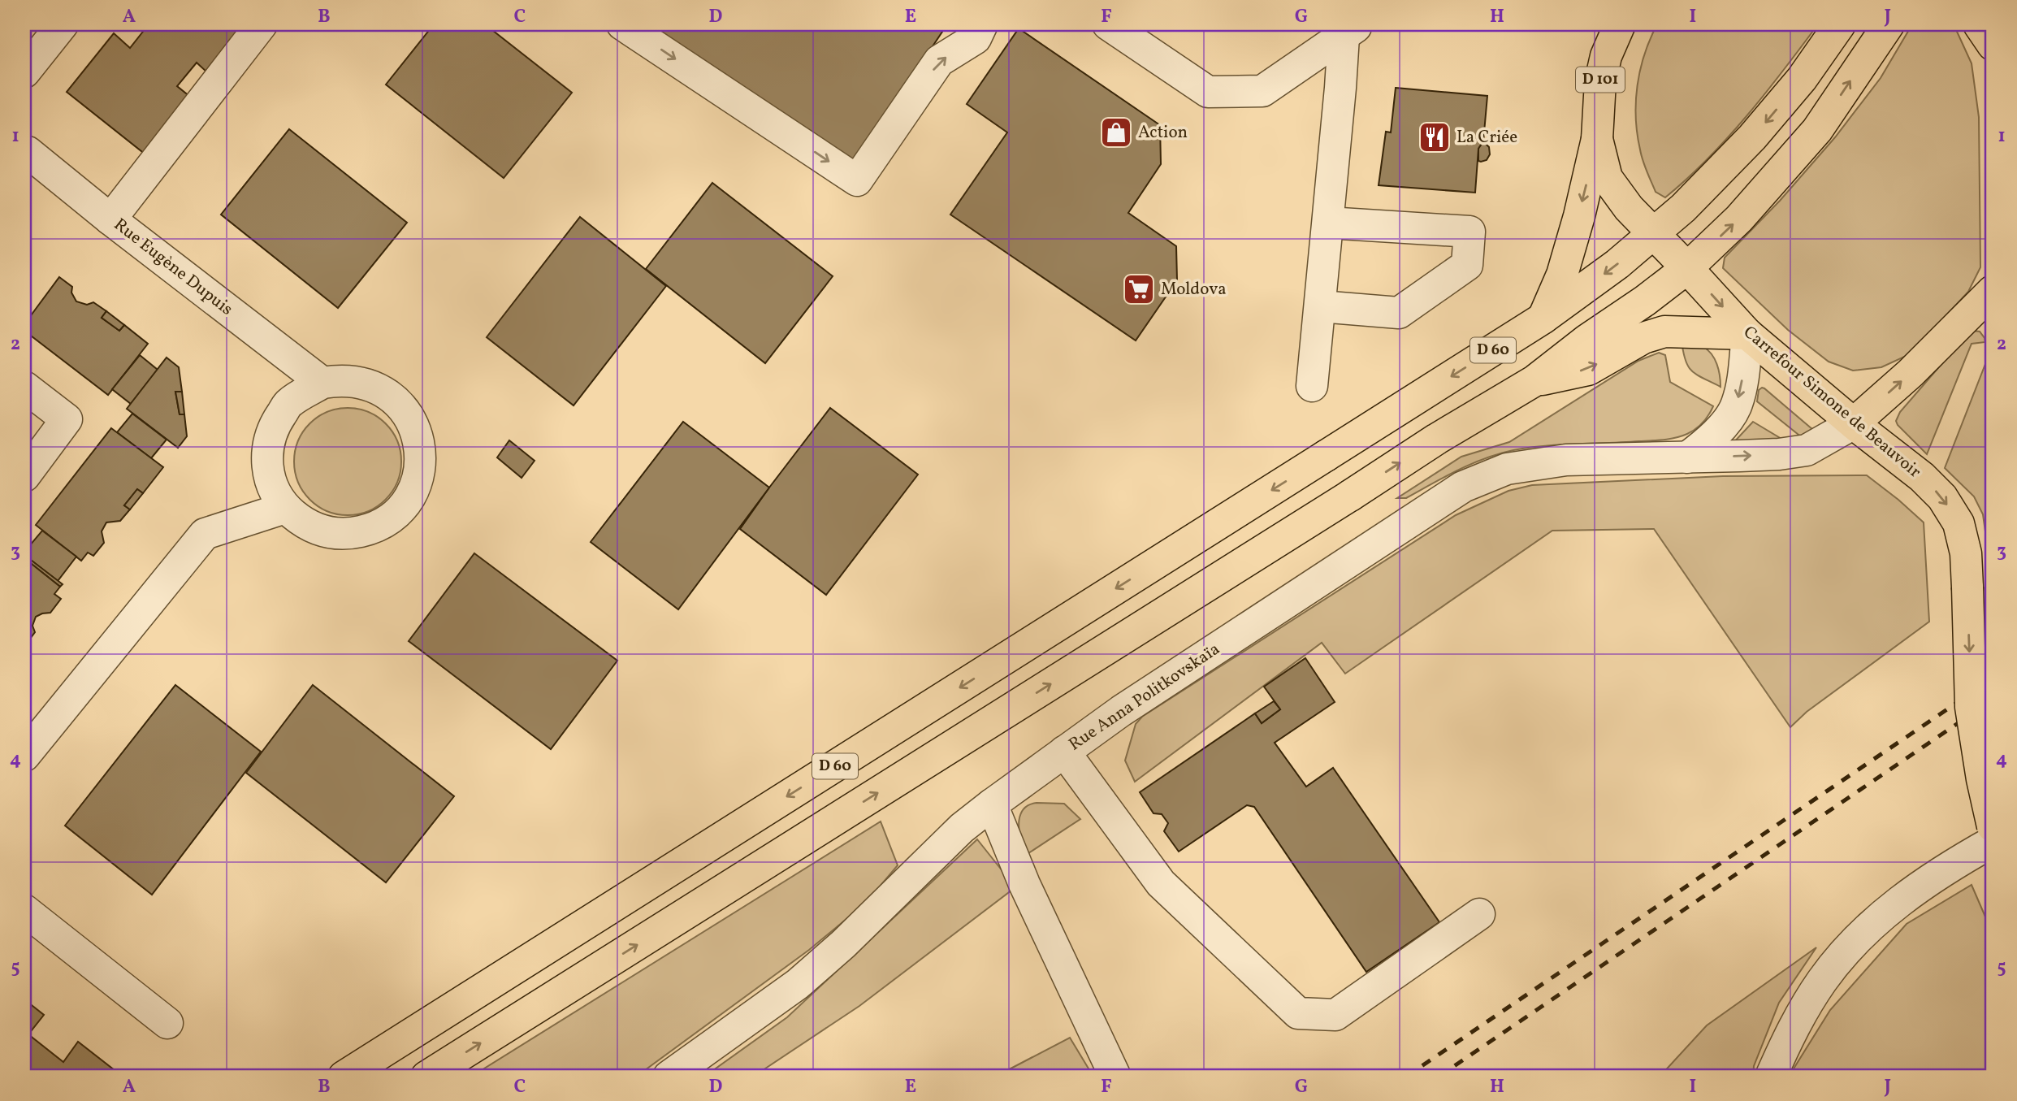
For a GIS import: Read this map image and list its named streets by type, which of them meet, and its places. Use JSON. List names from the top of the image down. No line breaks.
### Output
{"streets":{"main road":["D 101","D 60","Carrefour Simone de Beauvoir"],"street":["Rue Eugène Dupuis","Rue Anna Politkovskaïa"]},"crossings":[["D 101","D 60"],["D 101","Carrefour Simone de Beauvoir"],["D 60","Carrefour Simone de Beauvoir"],["Carrefour Simone de Beauvoir","Rue Anna Politkovskaïa"]],"one_way":["Carrefour Simone de Beauvoir"],"places":{"shop":["Action"],"restaurant":["La Criée"],"supermarket":["Moldova"]},"grid":{"columns":["A","B","C","D","E","F","G","H","I","J"],"rows":["1","2","3","4","5"]}}
